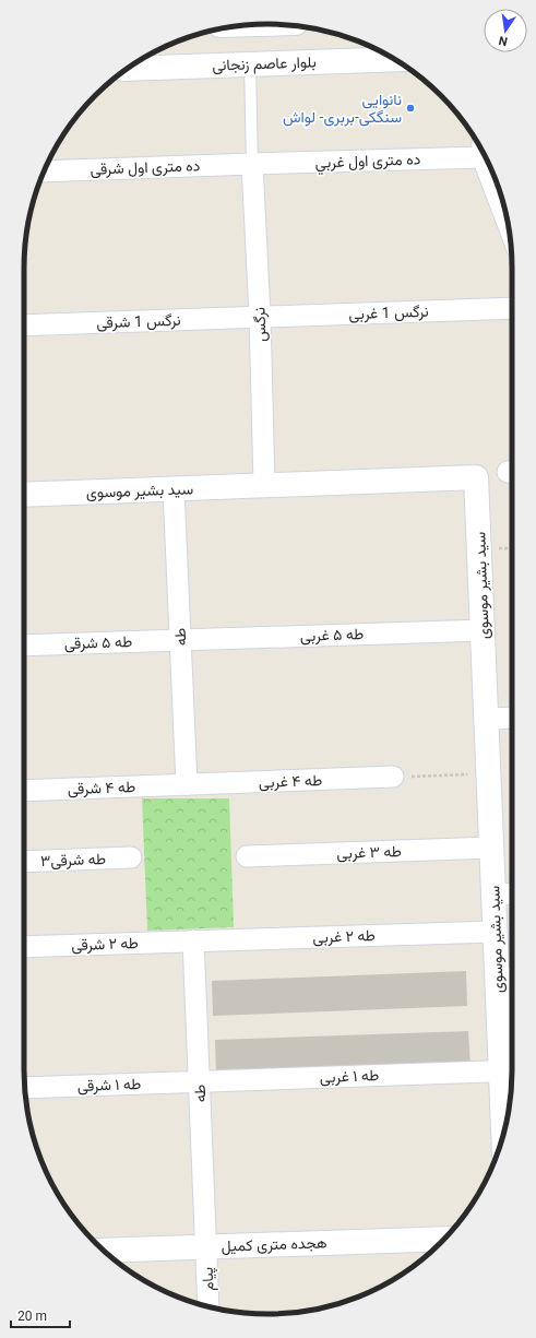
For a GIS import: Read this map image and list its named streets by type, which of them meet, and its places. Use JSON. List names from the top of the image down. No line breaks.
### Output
{"streets":{"street":["بلوار عاصم زنجانی","ده متری اول غربي","ده متری اول شرقی","نرگس 1 غربی","نرگس 1 شرقی","نرگس","سید بشیر موسوی","طه ۵ غربی","طه","طه ۵ شرقی","طه ۴ غربی","طه ۴ شرقی","طه ۳ غربی","طه شرقی۳","طه ۲ غربی","طه ۲ شرقی","طه ۱ غربی","طه ۱ شرقی","هجده متری کمیل","پیام"]},"crossings":[["ده متری اول غربي","ده متری اول شرقی"],["ده متری اول غربي","نرگس"],["ده متری اول شرقی","نرگس"],["نرگس 1 غربی","نرگس 1 شرقی"],["نرگس 1 غربی","نرگس"],["نرگس 1 شرقی","نرگس"],["نرگس","سید بشیر موسوی"],["سید بشیر موسوی","طه ۵ غربی"],["سید بشیر موسوی","طه"],["سید بشیر موسوی","طه ۳ غربی"],["سید بشیر موسوی","طه ۲ غربی"],["سید بشیر موسوی","طه ۱ غربی"],["طه ۵ غربی","طه"],["طه ۵ غربی","طه ۵ شرقی"],["طه","طه ۵ شرقی"],["طه","طه ۴ غربی"],["طه","طه ۴ شرقی"],["طه","طه ۲ غربی"],["طه","طه ۲ شرقی"],["طه","طه ۱ غربی"],["طه","طه ۱ شرقی"],["طه","هجده متری کمیل"],["طه","پیام"],["طه ۴ غربی","طه ۴ شرقی"],["طه ۲ غربی","طه ۲ شرقی"],["طه ۱ غربی","طه ۱ شرقی"],["هجده متری کمیل","پیام"]],"places":["نانوایی سنگکی-بربری- لواش"],"scale_bar":"20 m","north":"bottom"}
